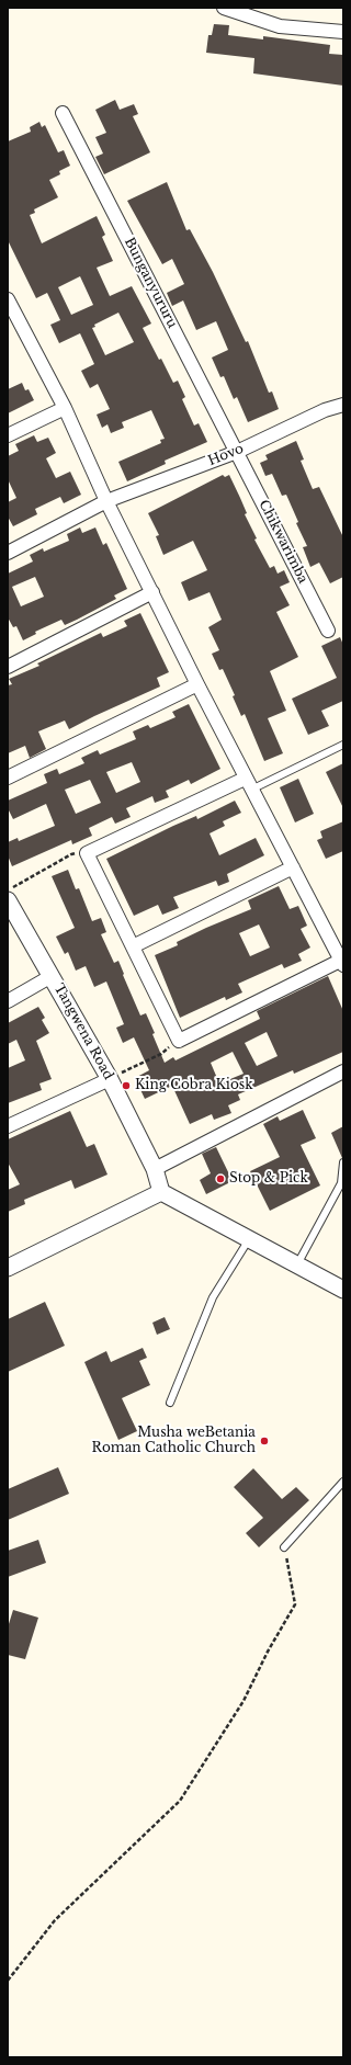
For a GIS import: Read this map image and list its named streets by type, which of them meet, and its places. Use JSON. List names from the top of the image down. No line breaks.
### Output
{"streets":{"street":["Bunganyururu","Hovo","Chikwarimba","Tangwena Road"]},"crossings":[["Bunganyururu","Hovo"],["Bunganyururu","Chikwarimba"],["Hovo","Chikwarimba"]],"places":["King Cobra Kiosk","Stop & Pick","Musha weBetania Roman Catholic Church"]}
